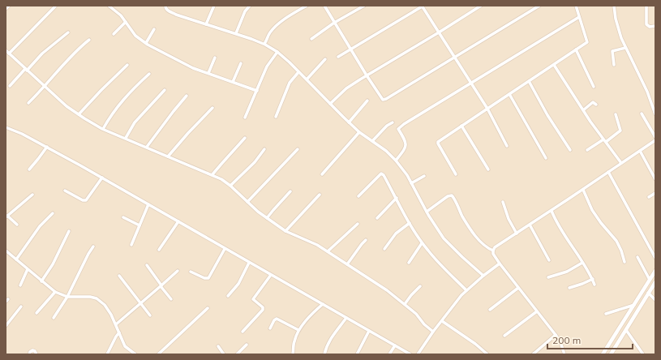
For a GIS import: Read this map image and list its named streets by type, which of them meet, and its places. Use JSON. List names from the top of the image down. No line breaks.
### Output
{"scale_bar":"200 m"}
